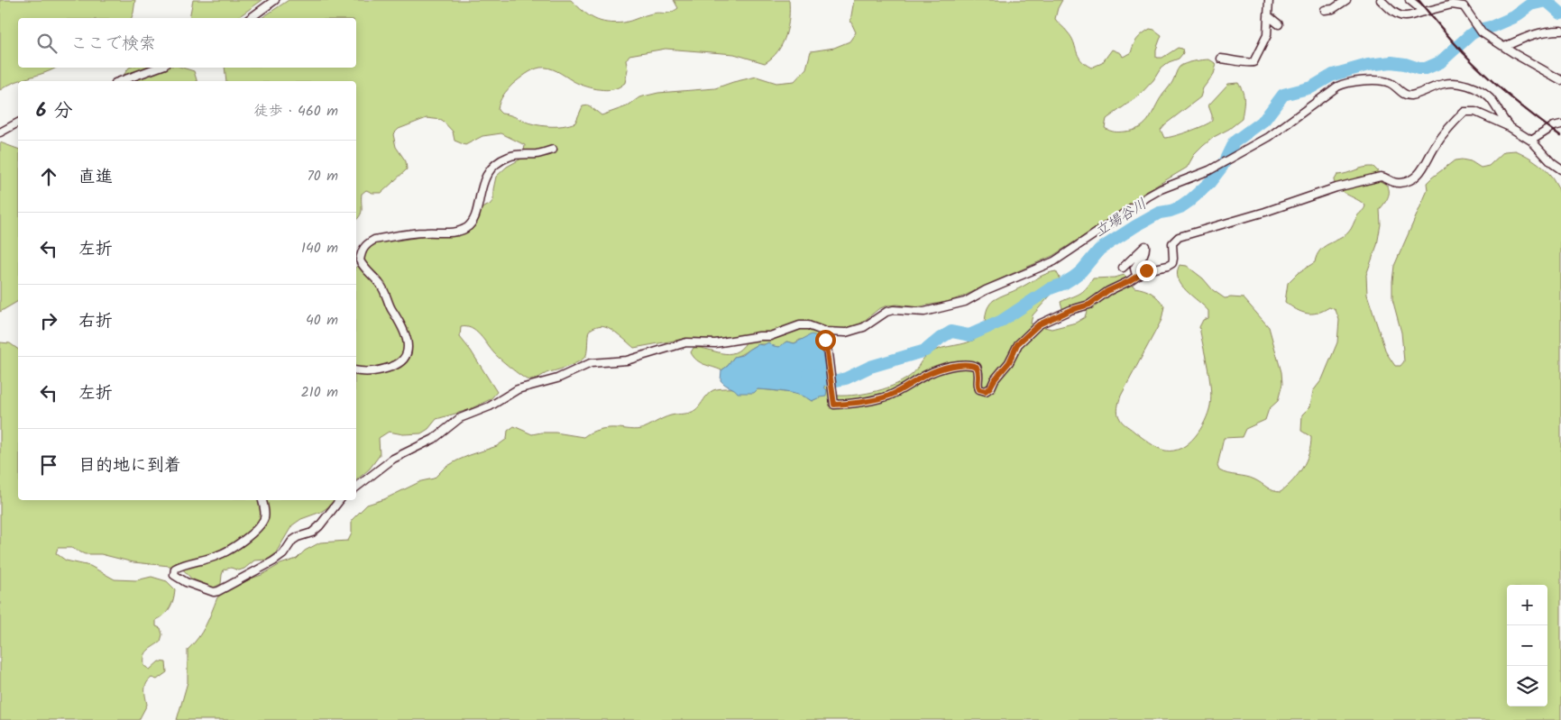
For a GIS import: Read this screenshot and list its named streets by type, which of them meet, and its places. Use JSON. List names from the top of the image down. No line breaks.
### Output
{"water":["立場谷川"],"page":{"search":"ここで検索","heading":["6 分","徒歩 · 460 m"],"list":[["直進","70 m"],["左折","140 m"],["右折","40 m"],["左折","210 m"],"目的地に到着"],"map_buttons":["+","−"]}}
